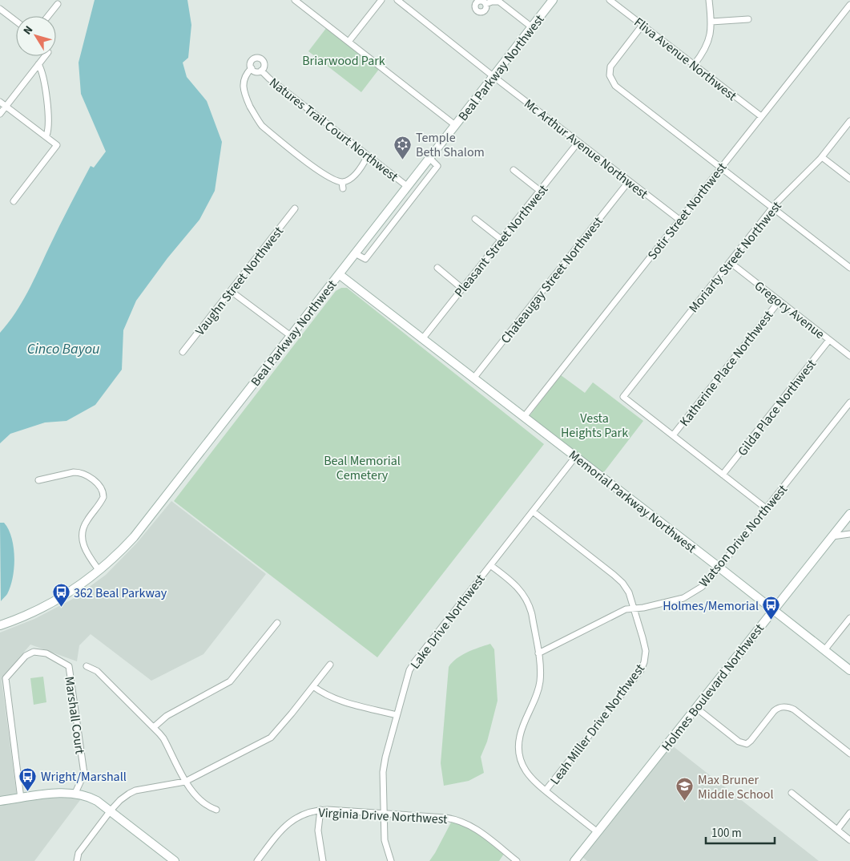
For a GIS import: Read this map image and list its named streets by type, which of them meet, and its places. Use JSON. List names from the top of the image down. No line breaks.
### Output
{"streets":{"street":["Fliva Avenue Northwest","Beal Parkway Northwest","Natures Trail Court Northwest","Mc Arthur Avenue Northwest","Sotir Street Northwest","Pleasant Street Northwest","Moriarty Street Northwest","Chateaugay Street Northwest","Vaughn Street Northwest","Gregory Avenue","Katherine Place Northwest","Gilda Place Northwest","Memorial Parkway Northwest","Watson Drive Northwest","Lake Drive Northwest","Holmes Boulevard Northwest","Marshall Court","Leah Miller Drive Northwest","Virginia Drive Northwest"]},"crossings":[["Fliva Avenue Northwest","Sotir Street Northwest"],["Beal Parkway Northwest","Natures Trail Court Northwest"],["Beal Parkway Northwest","Mc Arthur Avenue Northwest"],["Beal Parkway Northwest","Memorial Parkway Northwest"],["Mc Arthur Avenue Northwest","Sotir Street Northwest"],["Mc Arthur Avenue Northwest","Pleasant Street Northwest"],["Mc Arthur Avenue Northwest","Chateaugay Street Northwest"],["Sotir Street Northwest","Memorial Parkway Northwest"],["Pleasant Street Northwest","Memorial Parkway Northwest"],["Moriarty Street Northwest","Gregory Avenue"],["Moriarty Street Northwest","Katherine Place Northwest"],["Chateaugay Street Northwest","Memorial Parkway Northwest"],["Gregory Avenue","Katherine Place Northwest"],["Gregory Avenue","Gilda Place Northwest"],["Memorial Parkway Northwest","Watson Drive Northwest"],["Memorial Parkway Northwest","Lake Drive Northwest"],["Memorial Parkway Northwest","Holmes Boulevard Northwest"],["Watson Drive Northwest","Leah Miller Drive Northwest"],["Lake Drive Northwest","Leah Miller Drive Northwest"],["Lake Drive Northwest","Virginia Drive Northwest"]],"water":["Cinco Bayou"],"parks":["Briarwood Park","Vesta Heights Park","Beal Memorial Cemetery"],"places":{"synagogue":["Temple Beth Shalom"],"bus stop":["362 Beal Parkway","Holmes/Memorial","Wright/Marshall"],"school or university":["Max Bruner Middle School"]},"scale_bar":"100 m","north":"top left"}
